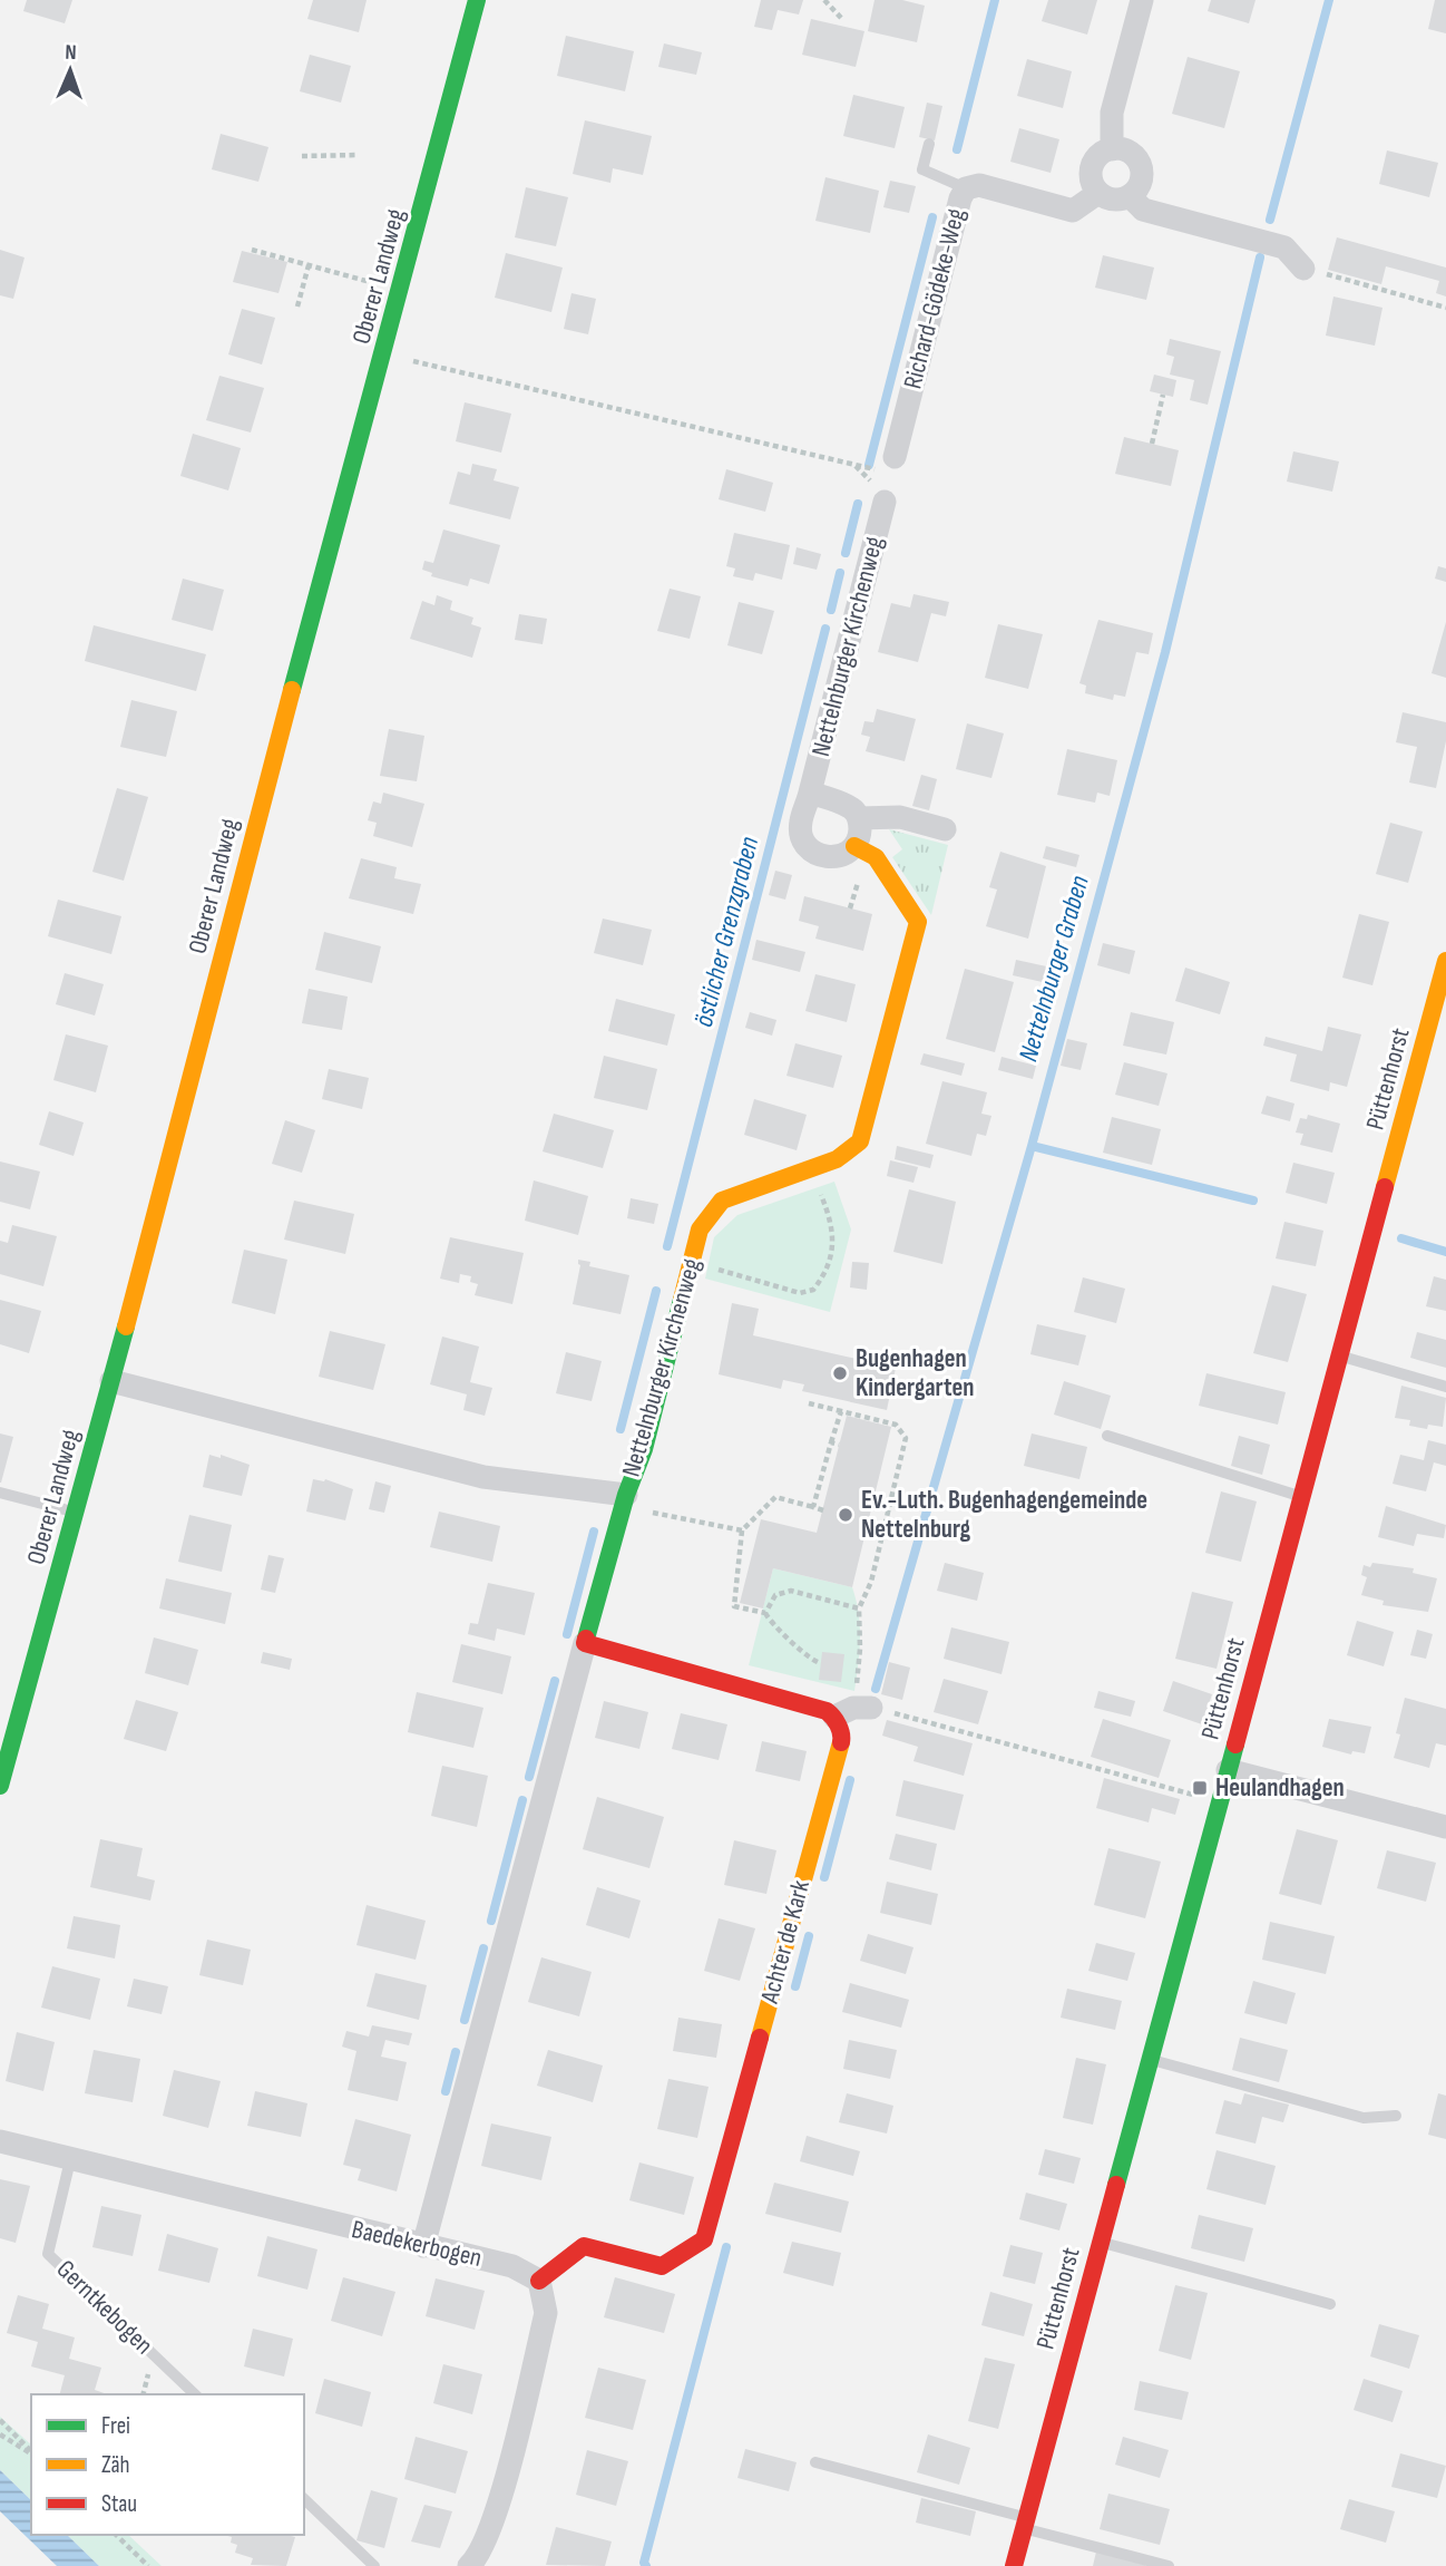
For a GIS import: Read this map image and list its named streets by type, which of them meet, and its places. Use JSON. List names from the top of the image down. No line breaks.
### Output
{"streets":{"street":["Oberer Landweg","Richard-Gödeke-Weg","Nettelnburger Kirchenweg","Püttenhorst","Achter de Kark","Baedekerbogen"],"lane":["Gerntkebogen"]},"crossings":[["Oberer Landweg","Nettelnburger Kirchenweg"],["Achter de Kark","Baedekerbogen"],["Baedekerbogen","Gerntkebogen"]],"water":["östlicher Grenzgraben","Nettelnburger Graben"],"places":{"other":["Bugenhagen Kindergarten","Ev.-Luth. Bugenhagengemeinde Nettelnburg"],"transit":["Heulandhagen"]},"legend":["Frei","Zäh","Stau"],"north":"top"}
